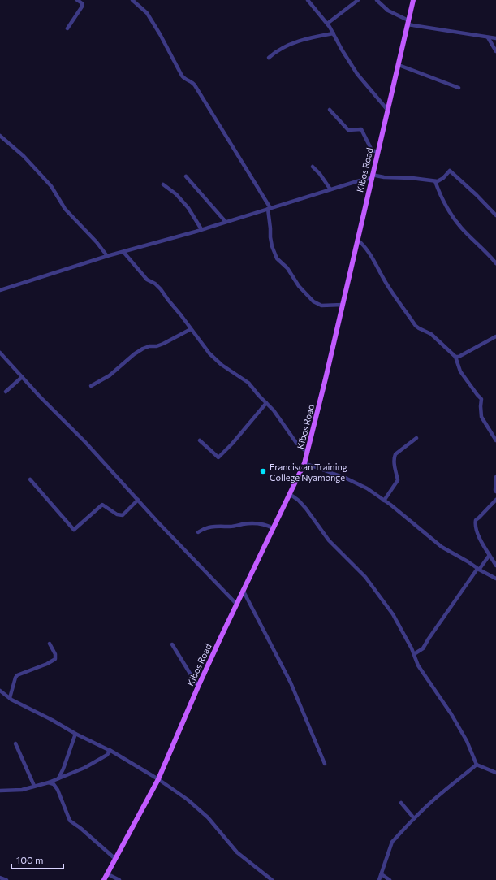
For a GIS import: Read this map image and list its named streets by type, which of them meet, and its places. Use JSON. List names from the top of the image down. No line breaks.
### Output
{"streets":{"main road":["Kibos Road"]},"places":["Franciscan Training College Nyamonge"],"scale_bar":"100 m"}
